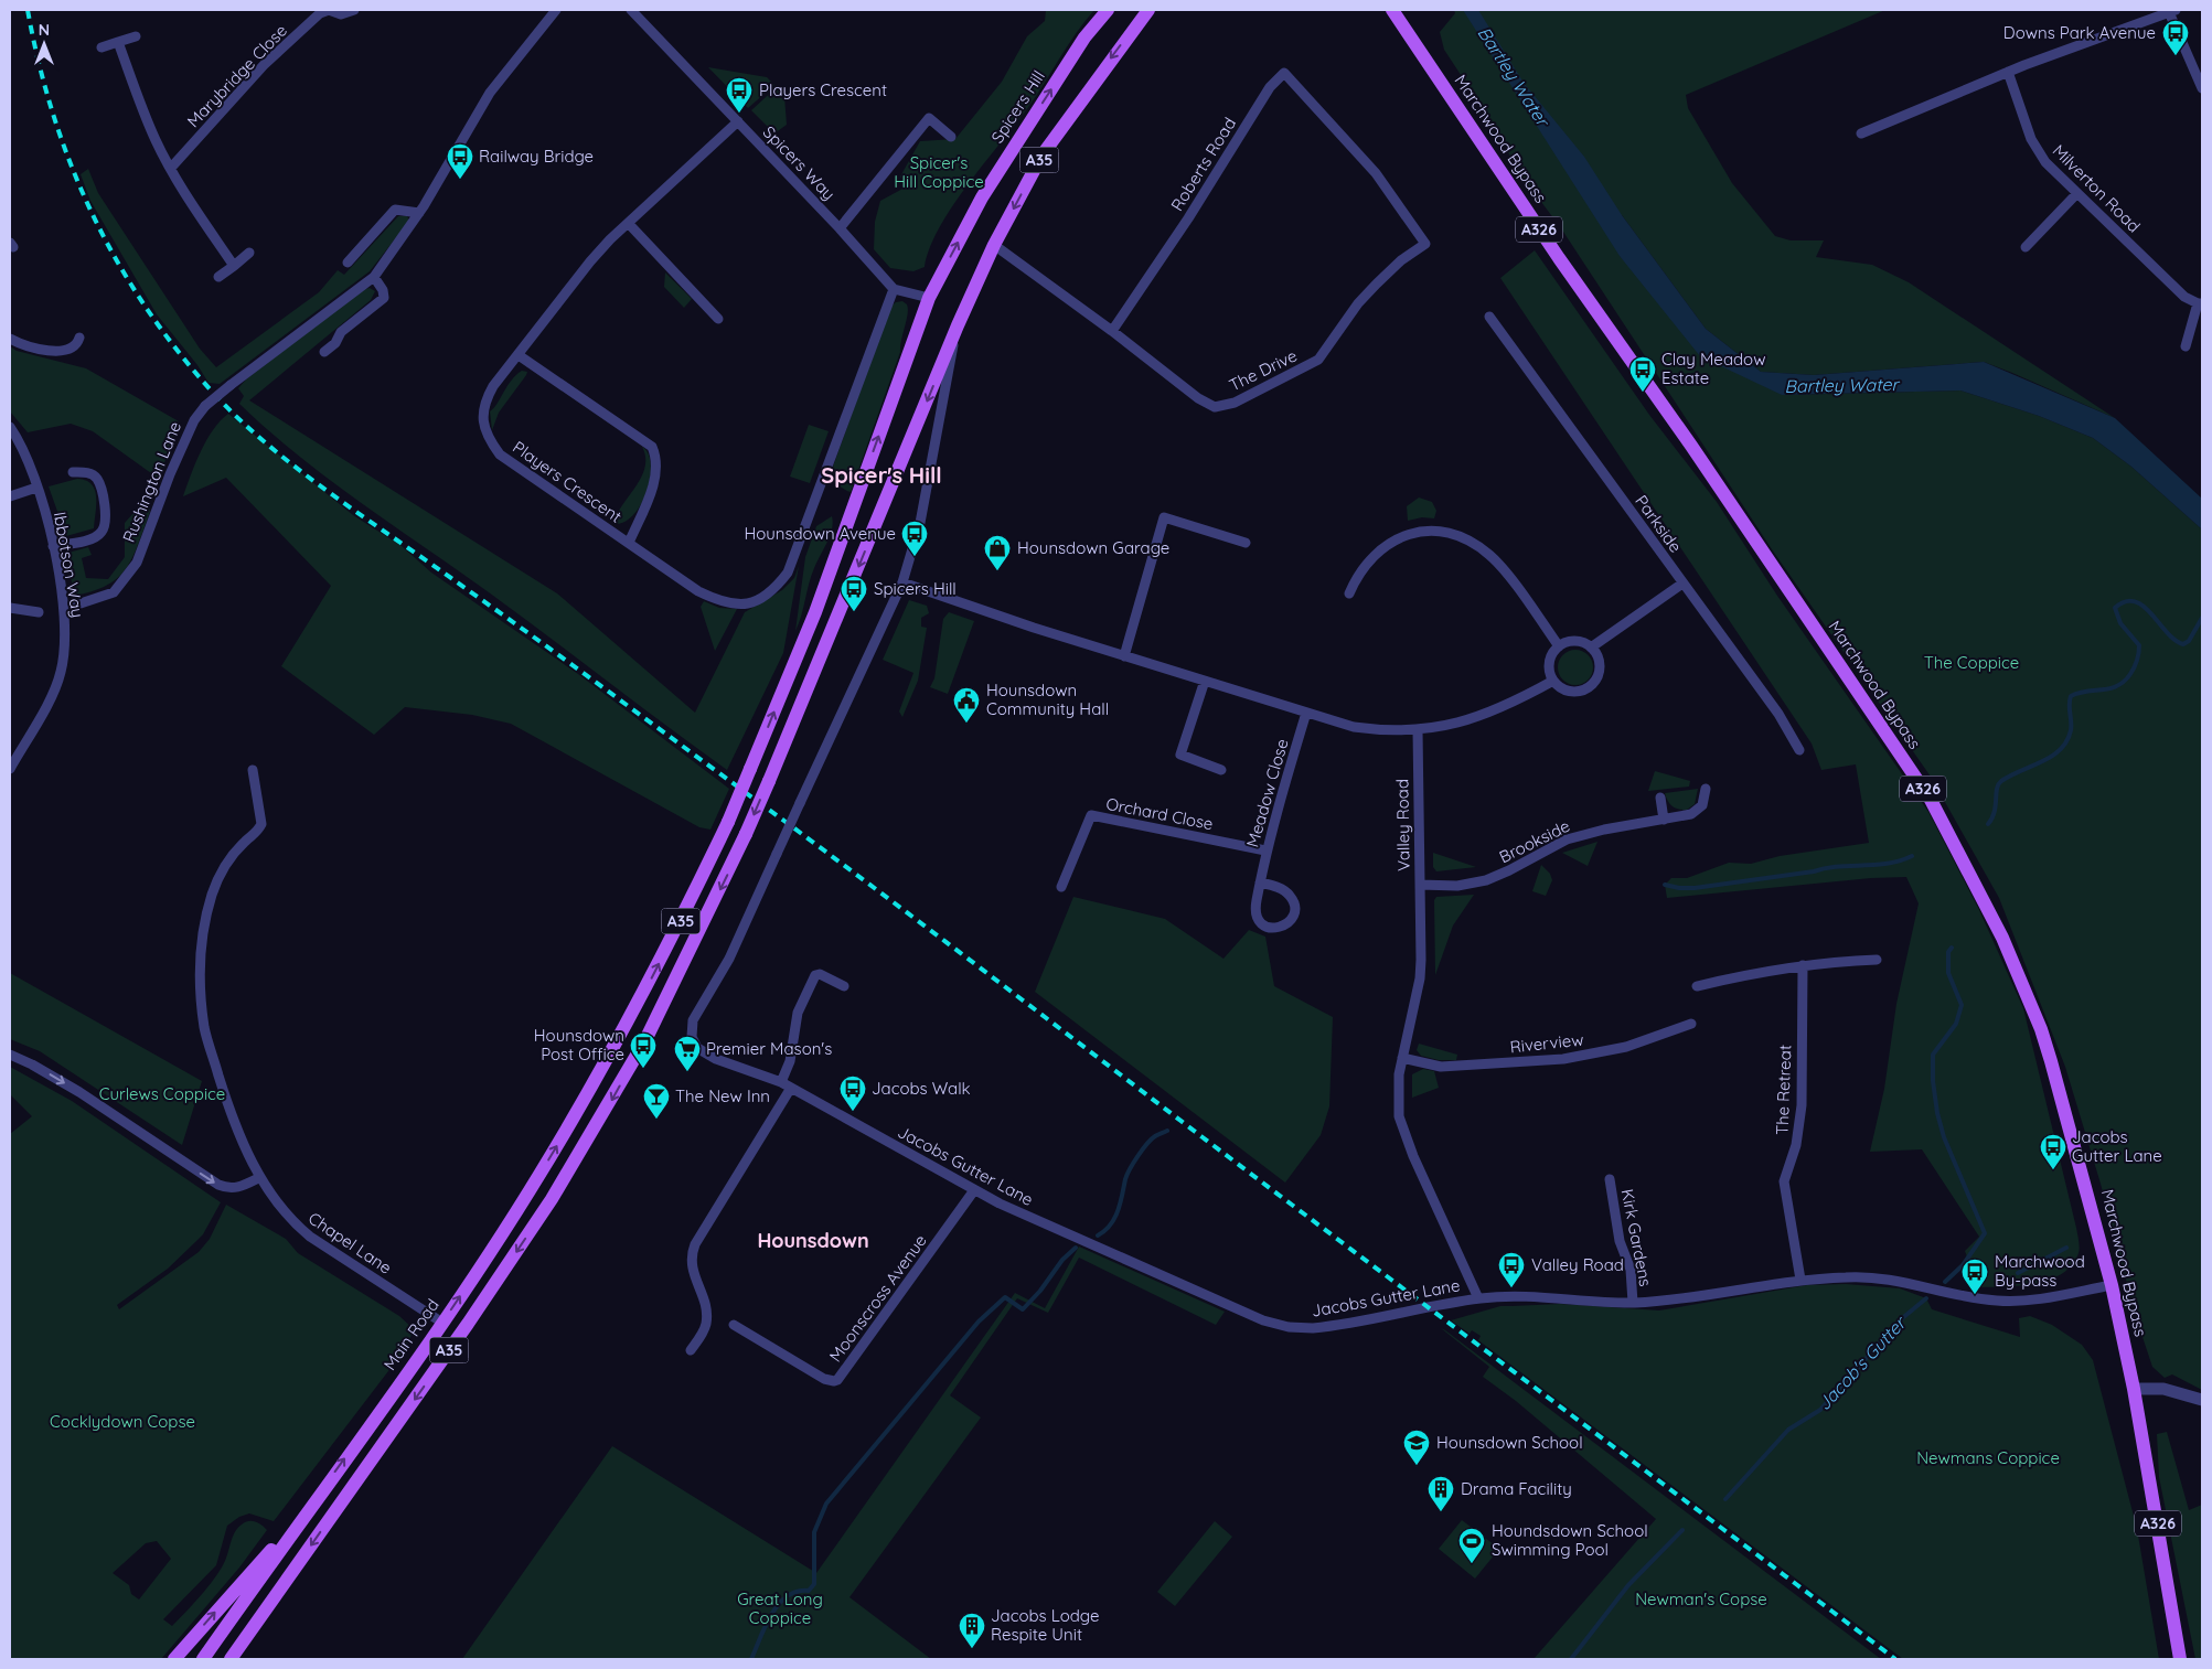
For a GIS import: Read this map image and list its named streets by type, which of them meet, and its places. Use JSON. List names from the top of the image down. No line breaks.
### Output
{"streets":{"main road":["Spicers Hill","Marchwood Bypass","A35","A326","Main Road"],"street":["Marybridge Close","Spicers Way","Roberts Road","Milverton Road","The Drive","Rushington Lane","Players Crescent","Parkside","Ibbotson Way","Meadow Close","Orchard Close","Valley Road","Brookside","Riverview","The Retreat","Jacobs Gutter Lane","Kirk Gardens","Chapel Lane","Moonscross Avenue"]},"crossings":[["Spicers Hill","Main Road"],["Marchwood Bypass","Jacobs Gutter Lane"],["A35","The Drive"],["Spicers Way","Players Crescent"],["Roberts Road","The Drive"],["Rushington Lane","Ibbotson Way"],["Meadow Close","Orchard Close"],["Valley Road","Brookside"],["Valley Road","Riverview"],["Valley Road","Jacobs Gutter Lane"],["The Retreat","Jacobs Gutter Lane"],["Jacobs Gutter Lane","Kirk Gardens"],["Jacobs Gutter Lane","Moonscross Avenue"],["Chapel Lane","Main Road"]],"districts":["Spicer's Hill","Hounsdown"],"water":["Bartley Water","Jacob's Gutter"],"parks":["Spicer's Hill Coppice","The Coppice","Curlews Coppice","Cocklydown Copse","Newmans Coppice","Great Long Coppice","Newman's Copse"],"places":{"bus stop":["Downs Park Avenue","Players Crescent","Railway Bridge","Clay Meadow Estate","Hounsdown Avenue","Spicers Hill","Hounsdown Post Office","Jacobs Walk","Jacobs Gutter Lane","Valley Road","Marchwood By-pass"],"shop":["Hounsdown Garage"],"public building":["Hounsdown Community Hall"],"supermarket":["Premier Mason's"],"bar":["The New Inn"],"school or university":["Hounsdown School"],"building":["Drama Facility","Jacobs Lodge Respite Unit"],"sports":["Houndsdown School Swimming Pool"]},"north":"top"}
